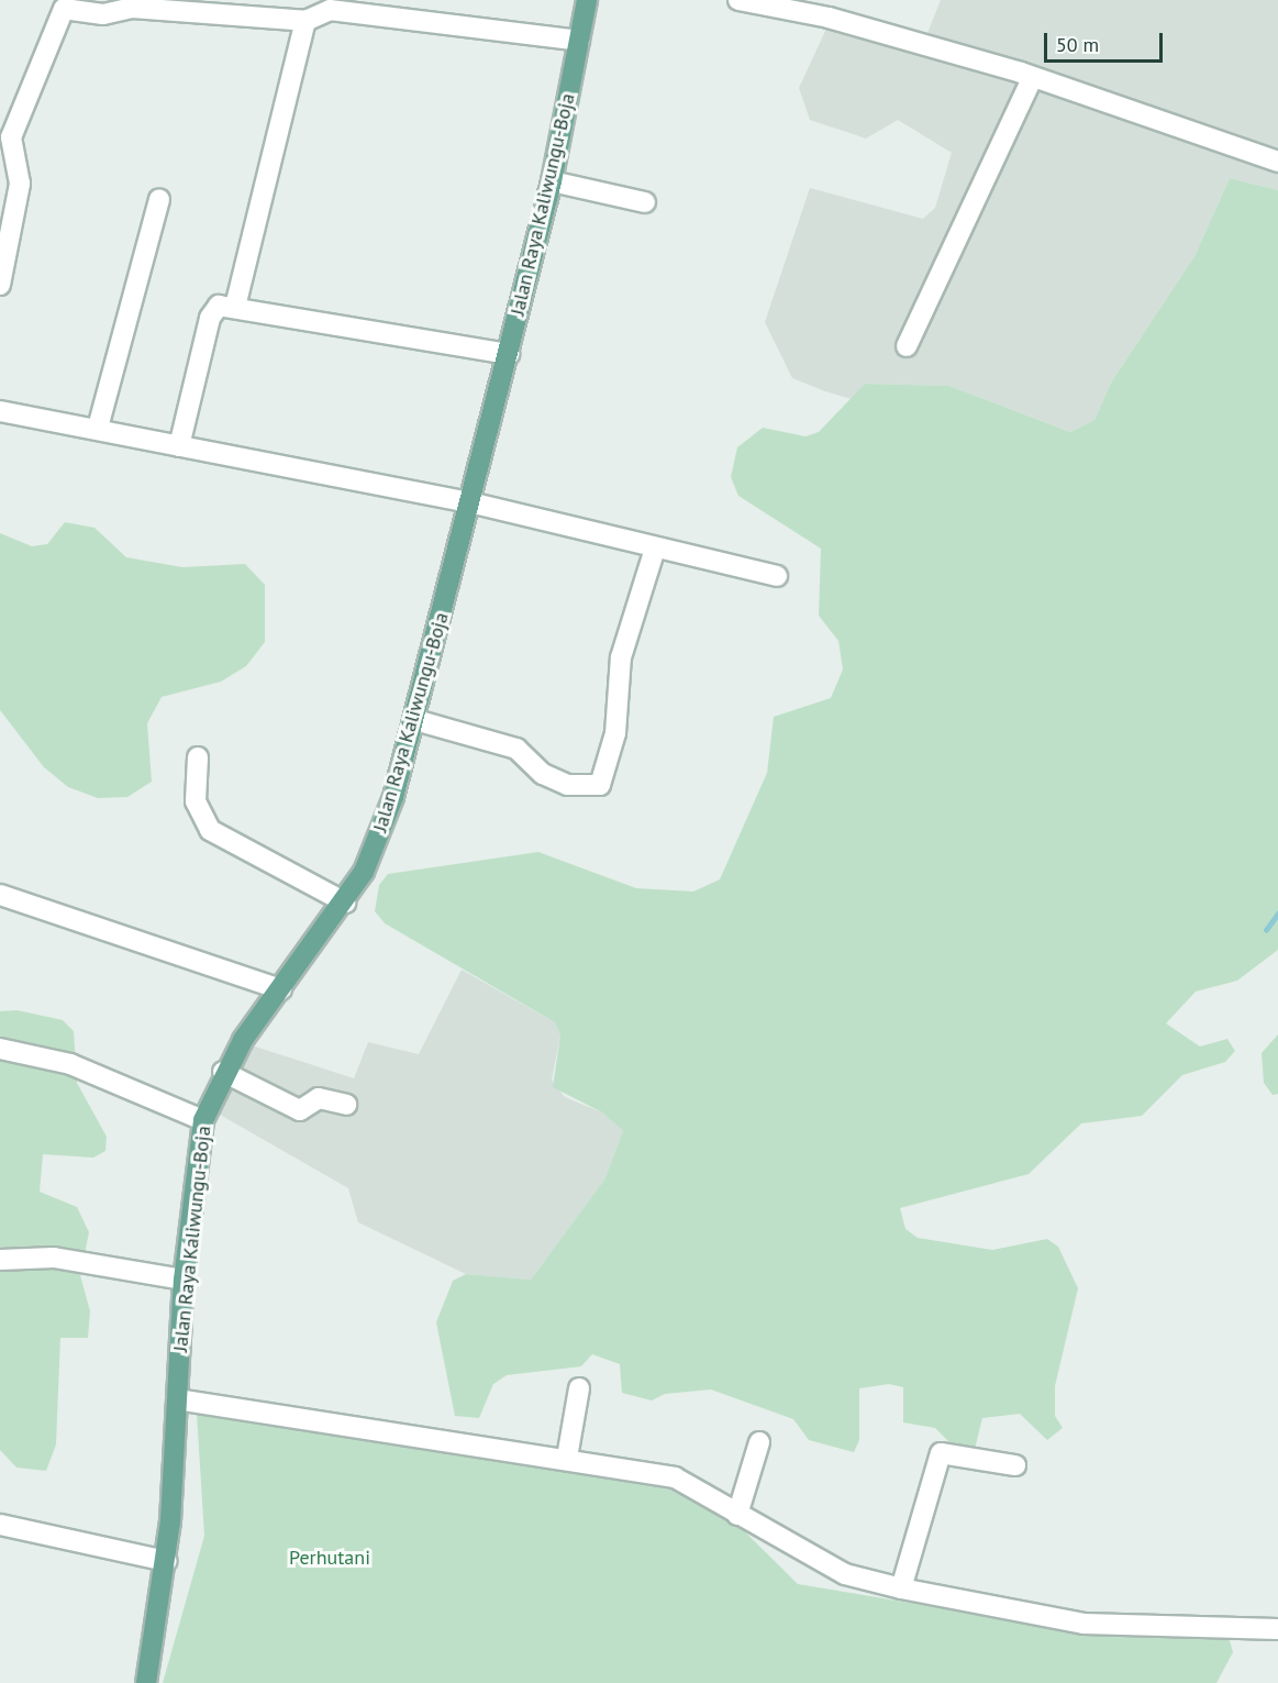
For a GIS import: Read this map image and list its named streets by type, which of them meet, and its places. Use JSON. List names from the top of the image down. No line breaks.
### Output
{"streets":{"main road":["Jalan Raya Kaliwungu-Boja"]},"parks":["Perhutani"],"scale_bar":"50 m"}
